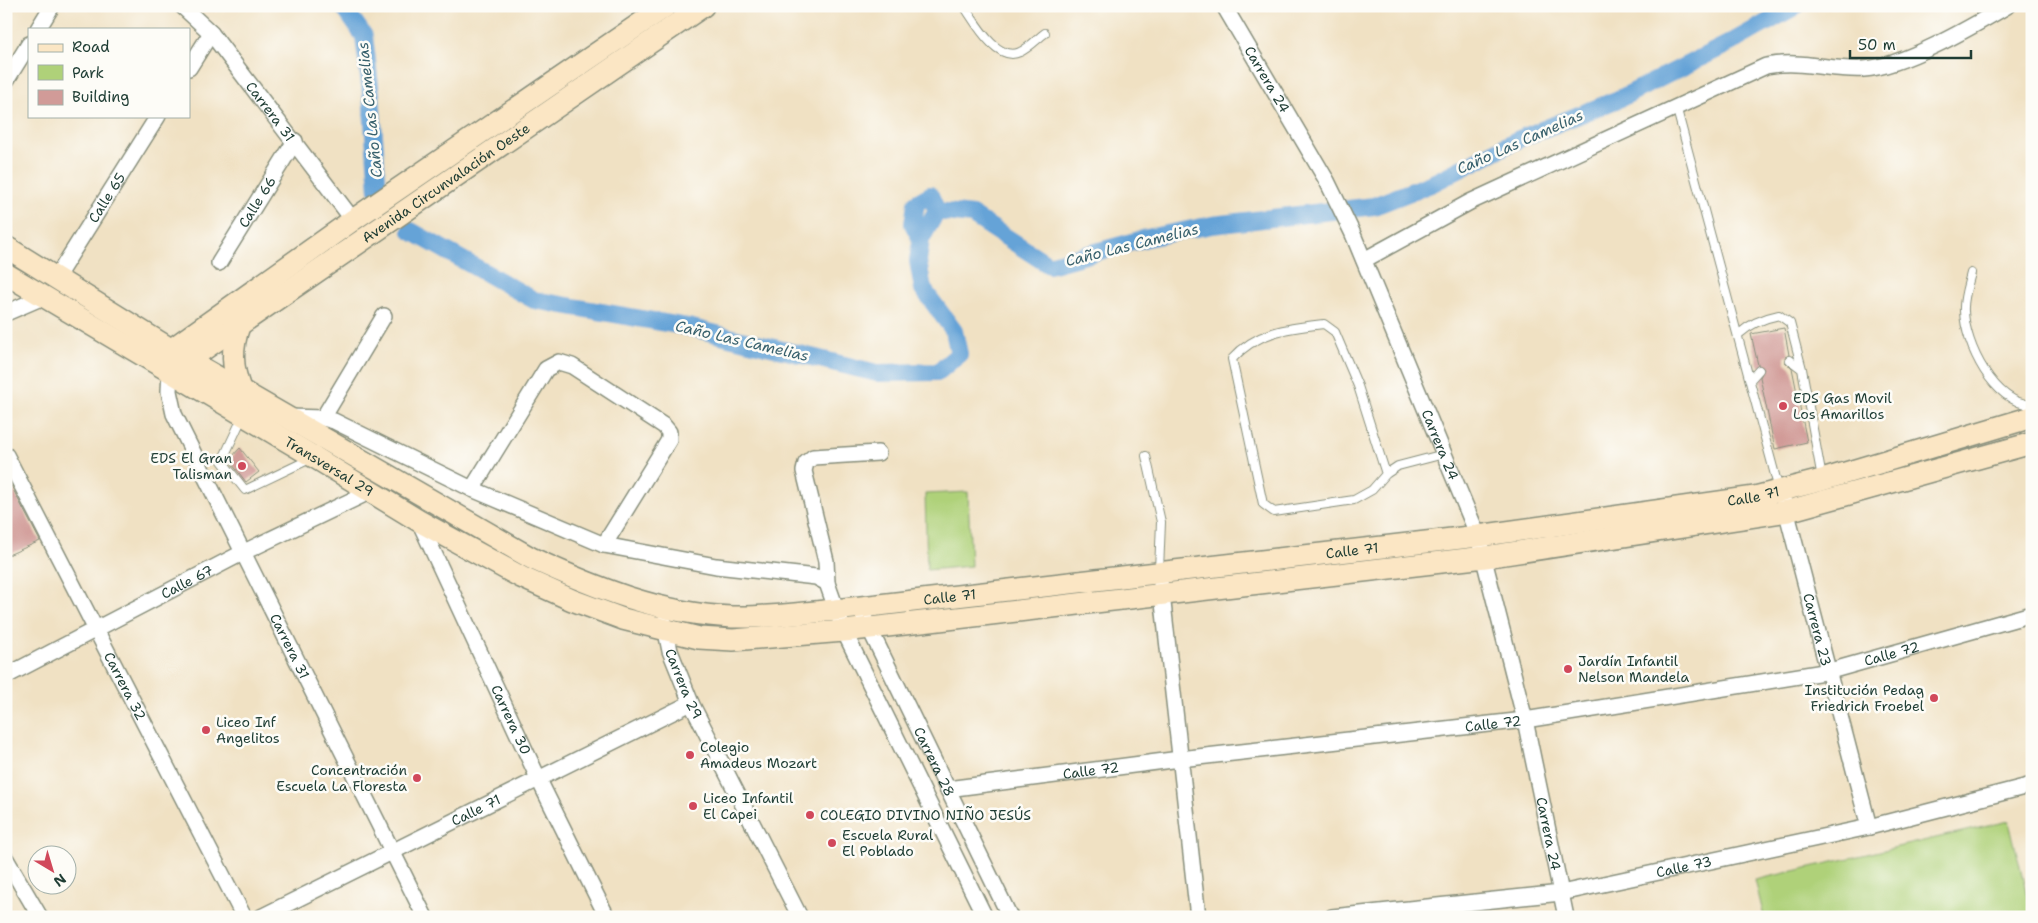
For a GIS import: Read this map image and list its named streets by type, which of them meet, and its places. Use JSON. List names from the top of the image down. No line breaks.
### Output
{"streets":{"main road":["Avenida Circunvalación Oeste","Transversal 29","Calle 71"],"street":["Carrera 24","Carrera 31","Calle 65","Calle 66","Calle 67","Carrera 23","Calle 72","Carrera 29","Carrera 32","Carrera 30","Carrera 28","Calle 73"]},"crossings":[["Carrera 24","Calle 71"],["Carrera 24","Calle 72"],["Carrera 24","Calle 73"],["Carrera 31","Avenida Circunvalación Oeste"],["Carrera 31","Calle 66"],["Carrera 31","Transversal 29"],["Carrera 31","Calle 71"],["Carrera 31","Calle 67"],["Avenida Circunvalación Oeste","Transversal 29"],["Calle 65","Transversal 29"],["Transversal 29","Calle 71"],["Transversal 29","Calle 67"],["Transversal 29","Carrera 29"],["Transversal 29","Carrera 30"],["Calle 71","Carrera 23"],["Calle 71","Carrera 29"],["Calle 71","Carrera 30"],["Calle 71","Carrera 28"],["Calle 67","Carrera 32"],["Carrera 23","Calle 72"],["Carrera 23","Calle 73"],["Calle 72","Carrera 28"]],"water":["Caño Las Camelias"],"places":["EDS Gas Movil Los Amarillos","EDS El Gran Talisman","Jardín Infantil Nelson Mandela","Institución Pedag Friedrich Froebel","Liceo Inf Angelitos","Colegio Amadeus Mozart","Concentración Escuela La Floresta","Liceo Infantil El Capei","COLEGIO DIVINO NIÑO JESÚS","Escuela Rural El Poblado"],"legend":["Road","Park","Building"],"scale_bar":"50 m","north":"bottom right"}
